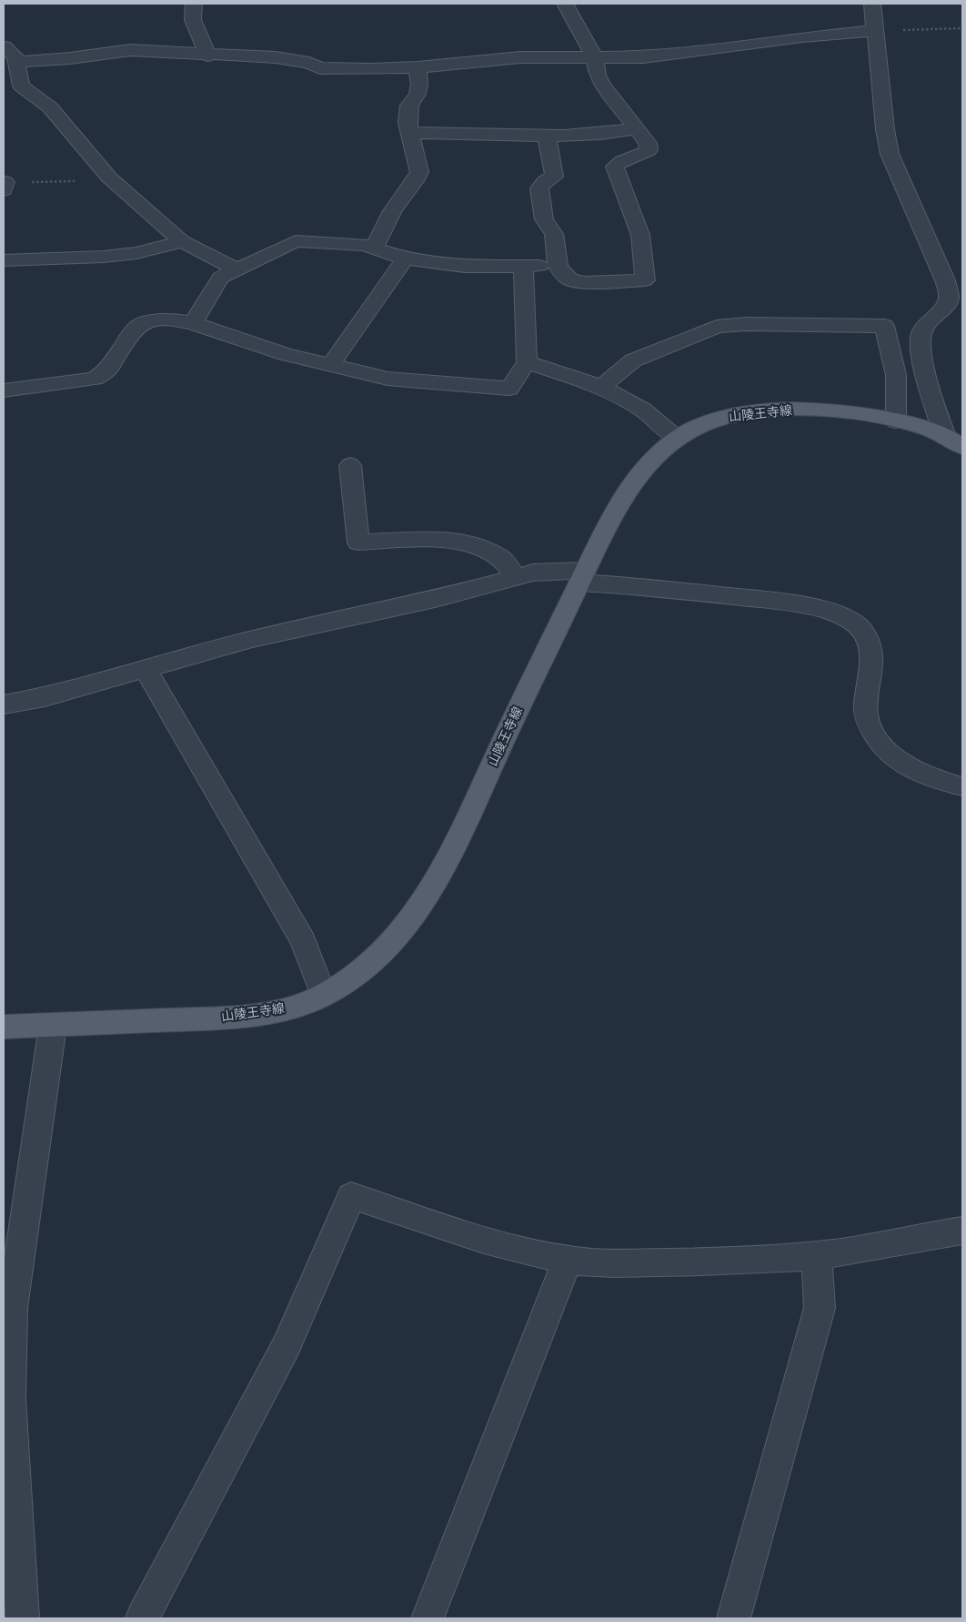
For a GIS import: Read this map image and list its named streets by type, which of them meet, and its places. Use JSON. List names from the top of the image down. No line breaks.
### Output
{"streets":{"main road":["山陵王寺線"]}}
